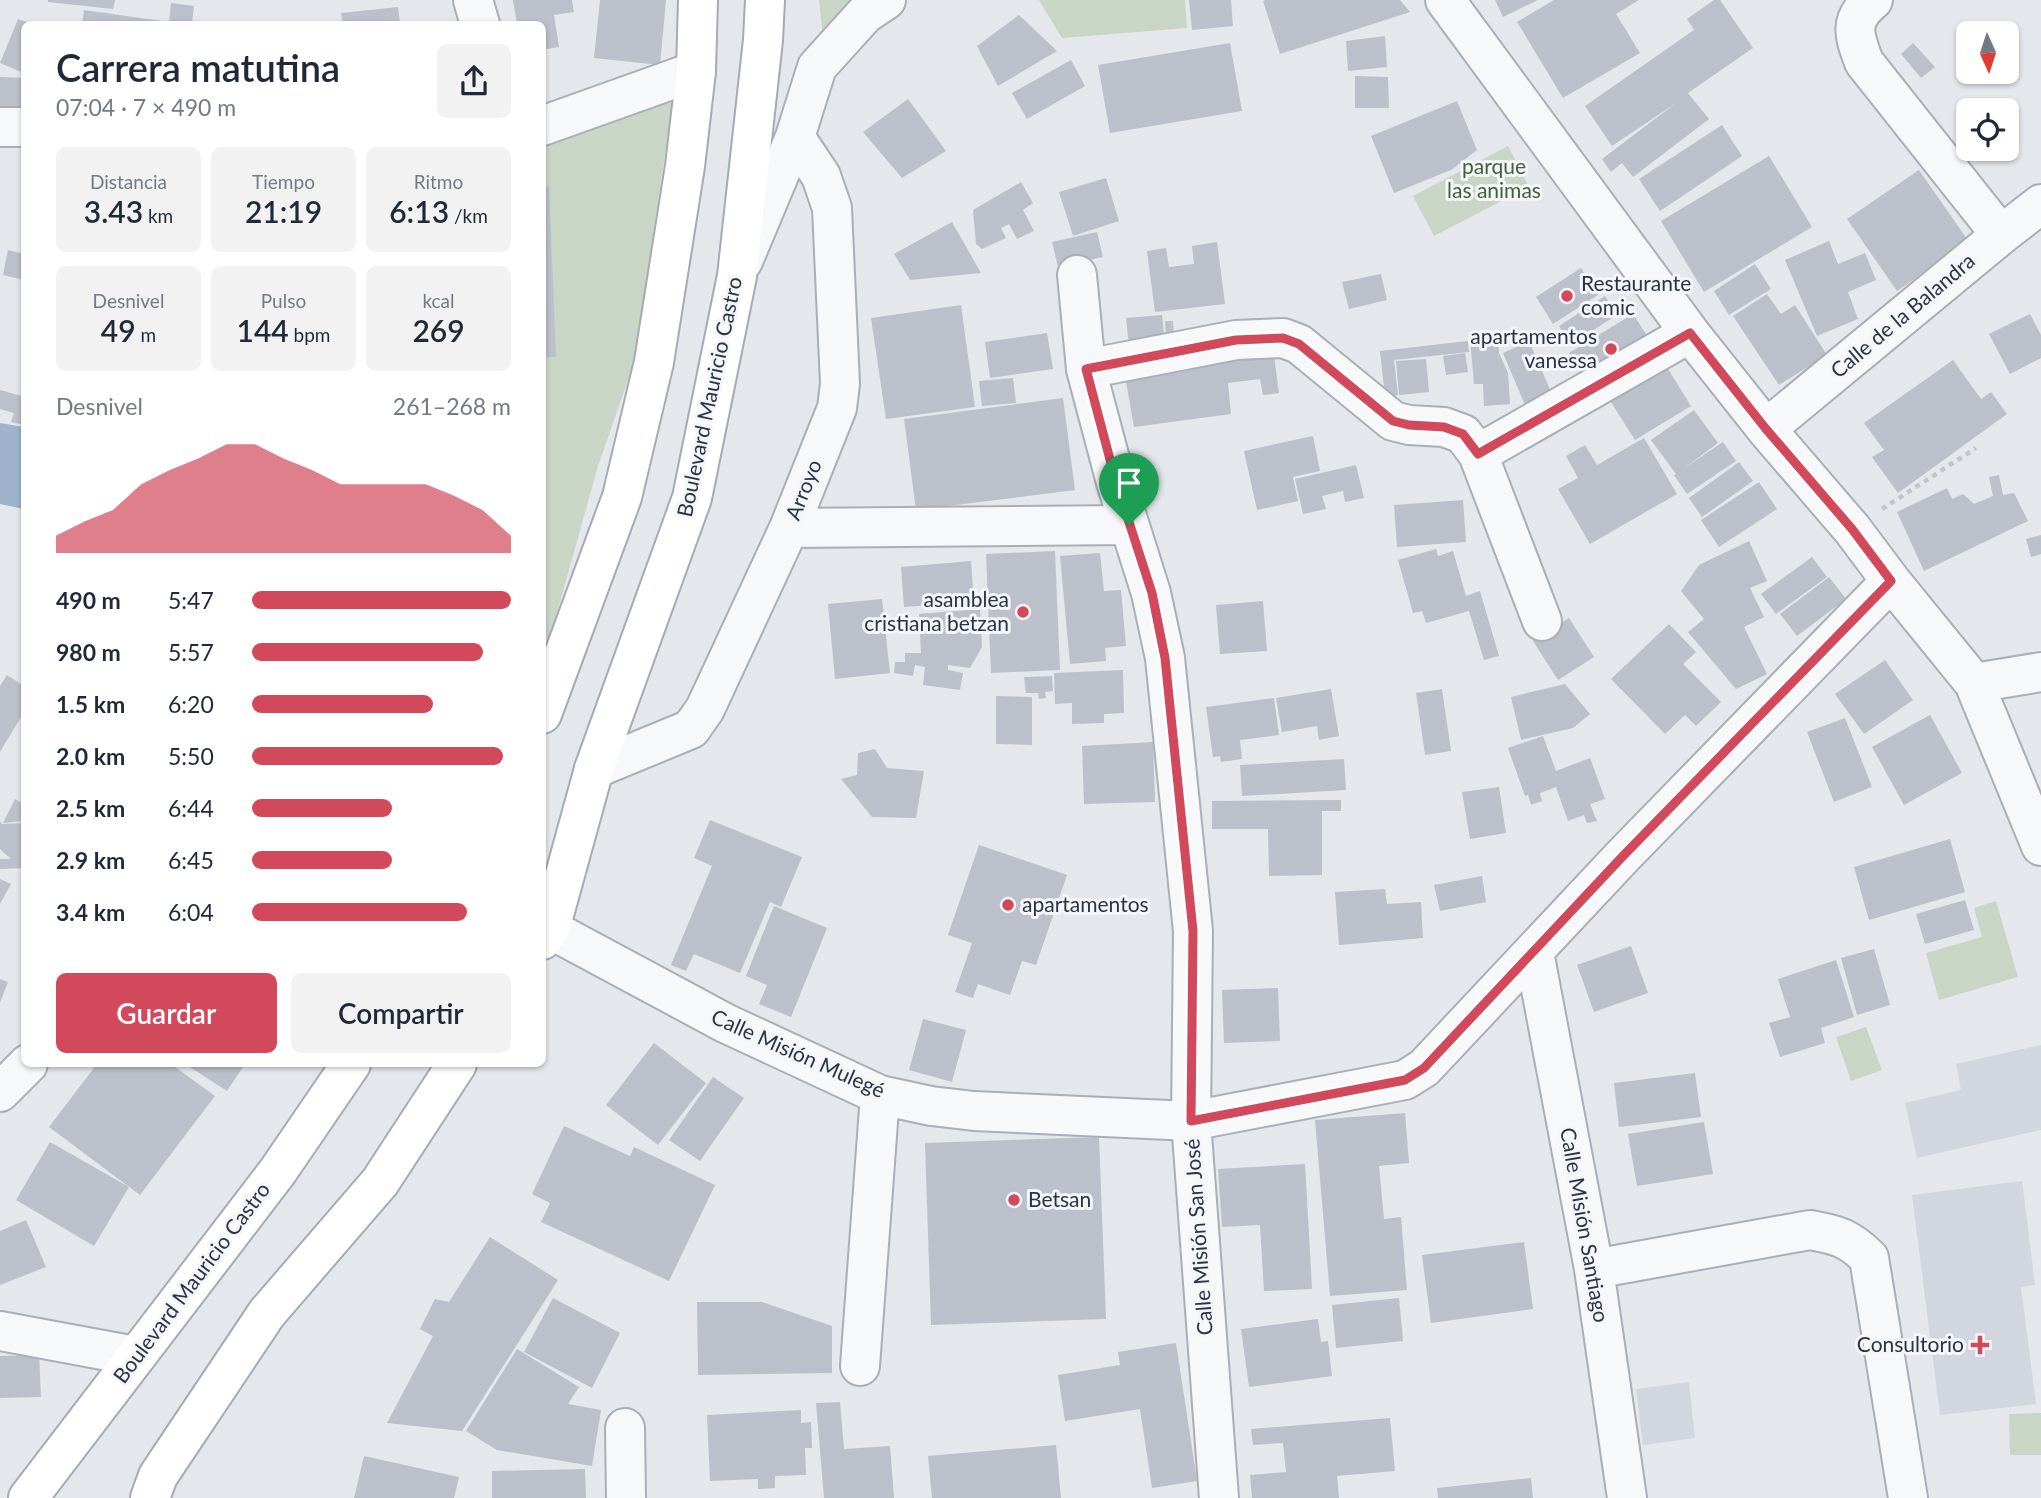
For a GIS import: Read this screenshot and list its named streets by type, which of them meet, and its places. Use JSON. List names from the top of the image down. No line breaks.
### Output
{"streets":{"main road":["Boulevard Mauricio Castro"],"street":["Calle de la Balandra","Arroyo","Calle Misión Mulegé","Calle Misión Santiago","Calle Misión San José"]},"crossings":[["Boulevard Mauricio Castro","Arroyo"],["Boulevard Mauricio Castro","Calle Misión Mulegé"],["Calle Misión Mulegé","Calle Misión Santiago"],["Calle Misión Mulegé","Calle Misión San José"]],"parks":["parque las animas"],"places":{"other":["Restaurante comic","apartamentos vanessa","asamblea cristiana betzan","apartamentos","Betsan"],"health":["Consultorio"]},"north":"bottom","page":{"heading":["Carrera matutina","07:04 · 7 × 490 m"],"stats":[["Distancia","3.43 km"],["Tiempo","21:19"],["Ritmo","6:13 /km"],["Desnivel","49 m"],["Pulso","144 bpm"],["kcal","269"]],"chart":["Desnivel","261–268 m"],"list":[{"name":"490 m","note":"5:47"},{"name":"980 m","note":"5:57"},{"name":"1.5 km","note":"6:20"},{"name":"2.0 km","note":"5:50"},{"name":"2.5 km","note":"6:44"},{"name":"2.9 km","note":"6:45"},{"name":"3.4 km","note":"6:04"}],"buttons":["Guardar","Compartir"]}}
